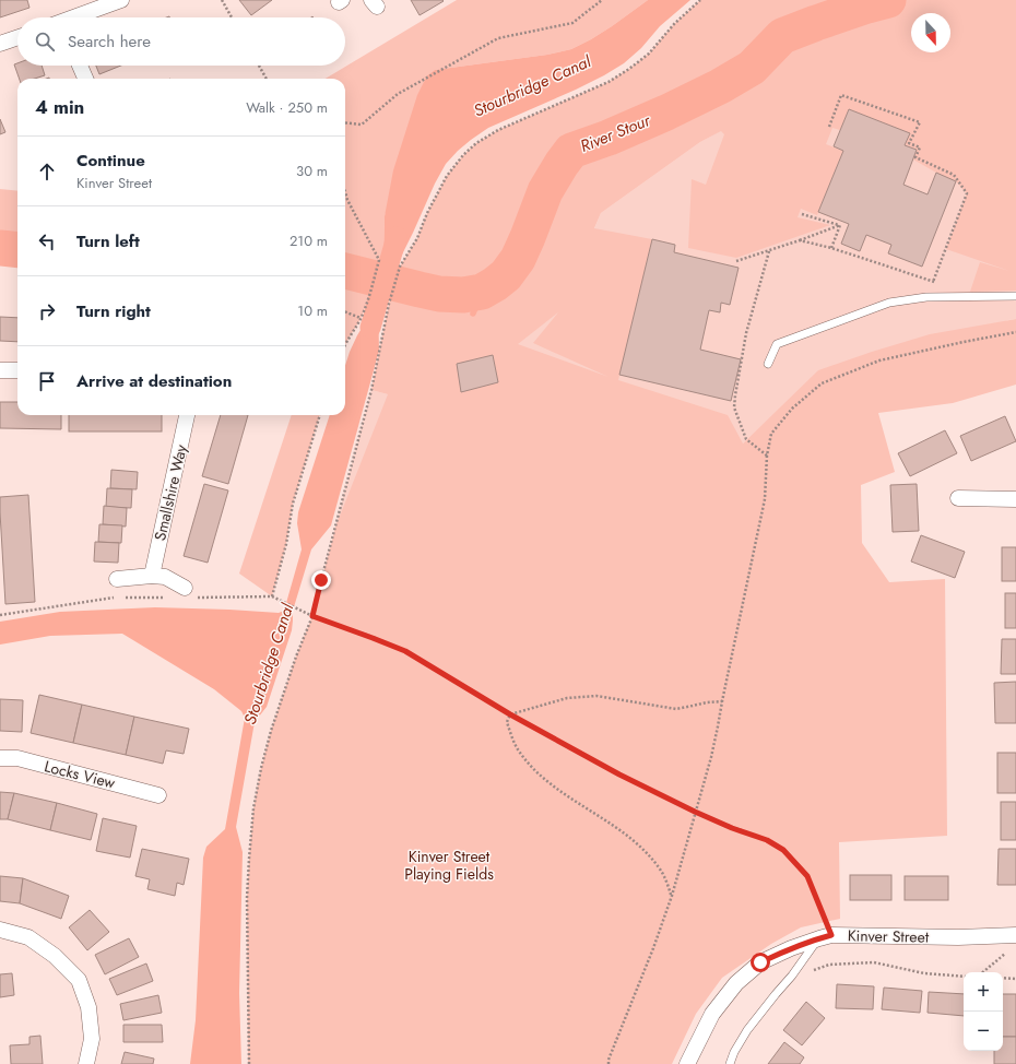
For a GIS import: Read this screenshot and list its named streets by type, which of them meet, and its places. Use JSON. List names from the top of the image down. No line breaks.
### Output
{"streets":{"street":["Smallshire Way","Locks View","Kinver Street"]},"water":["Stourbridge Canal","River Stour"],"parks":["Kinver Street Playing Fields"],"north":"bottom","page":{"search":"Search here","heading":["4 min","Walk · 250 m"],"list":[["Continue","Kinver Street","30 m"],["Turn left","210 m"],["Turn right","10 m"],"Arrive at destination"],"map_buttons":["+","−"]}}
